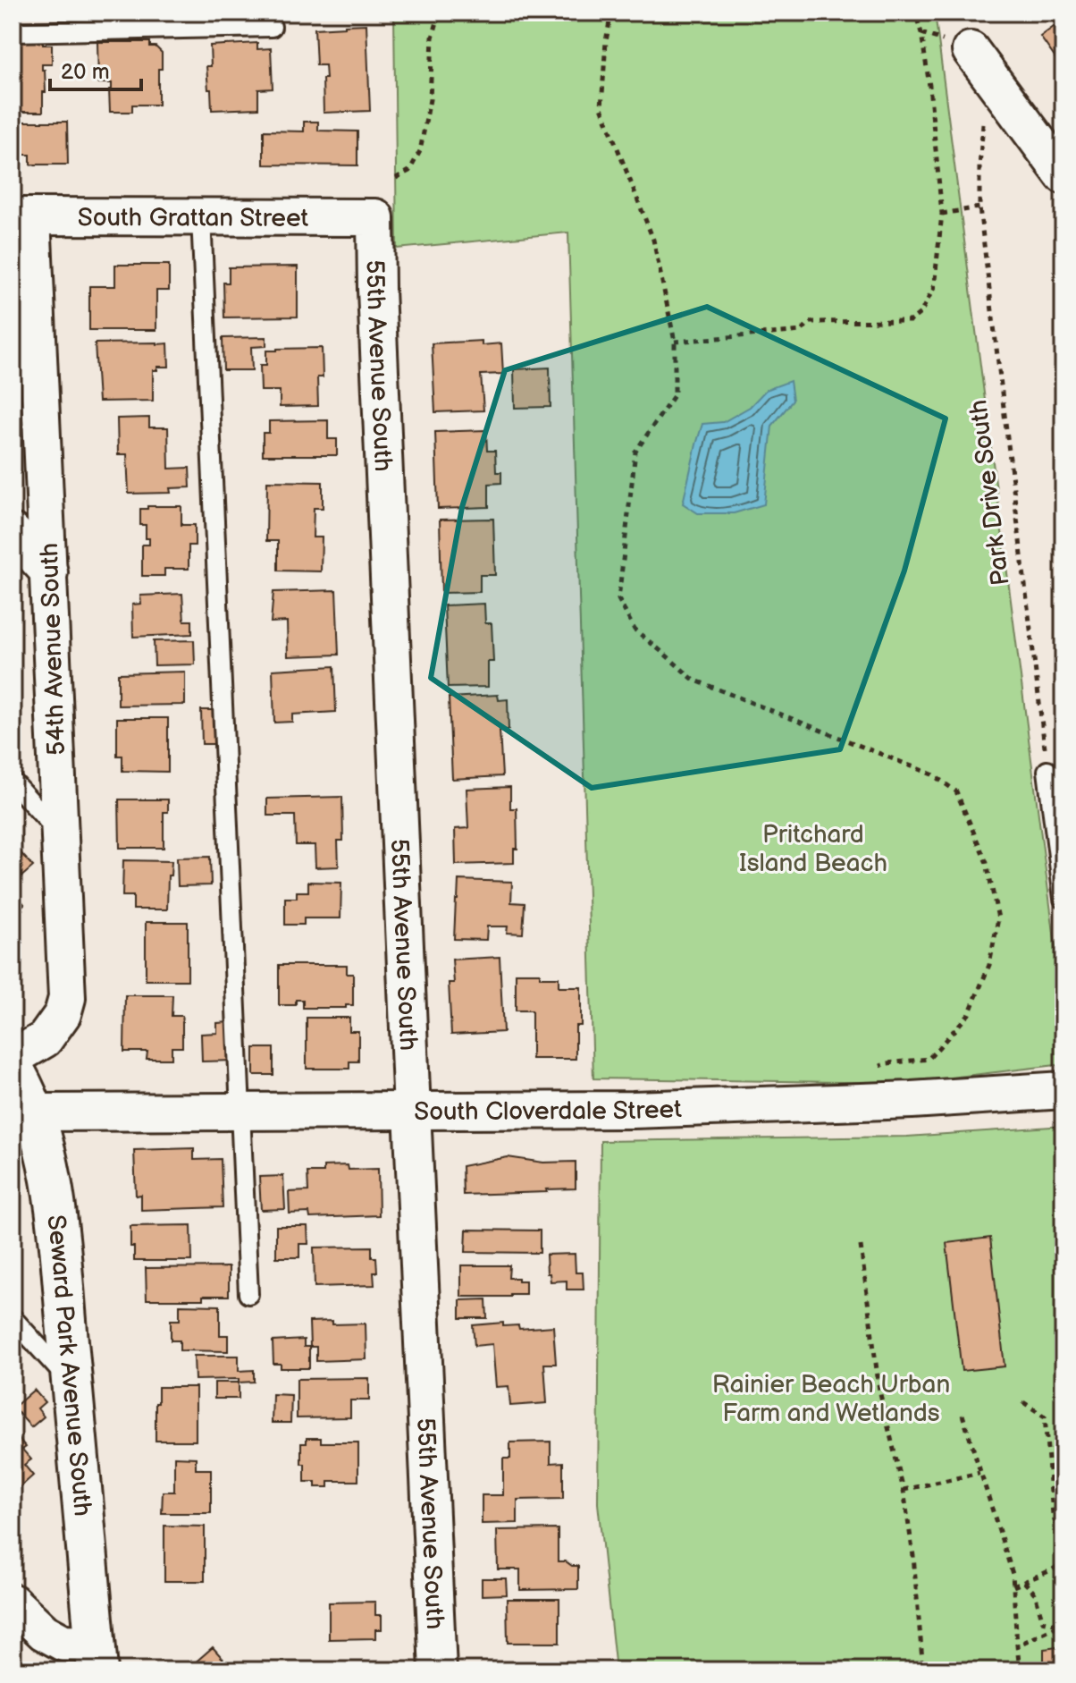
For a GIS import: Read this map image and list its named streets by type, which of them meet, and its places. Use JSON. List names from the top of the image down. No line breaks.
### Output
{"streets":{"street":["South Grattan Street","55th Avenue South","54th Avenue South","South Cloverdale Street","Seward Park Avenue South"],"path":["Park Drive South"]},"crossings":[["South Grattan Street","55th Avenue South"],["South Grattan Street","54th Avenue South"],["55th Avenue South","South Cloverdale Street"],["South Cloverdale Street","Seward Park Avenue South"]],"parks":["Pritchard Island Beach","Rainier Beach Urban Farm and Wetlands"],"scale_bar":"20 m"}
